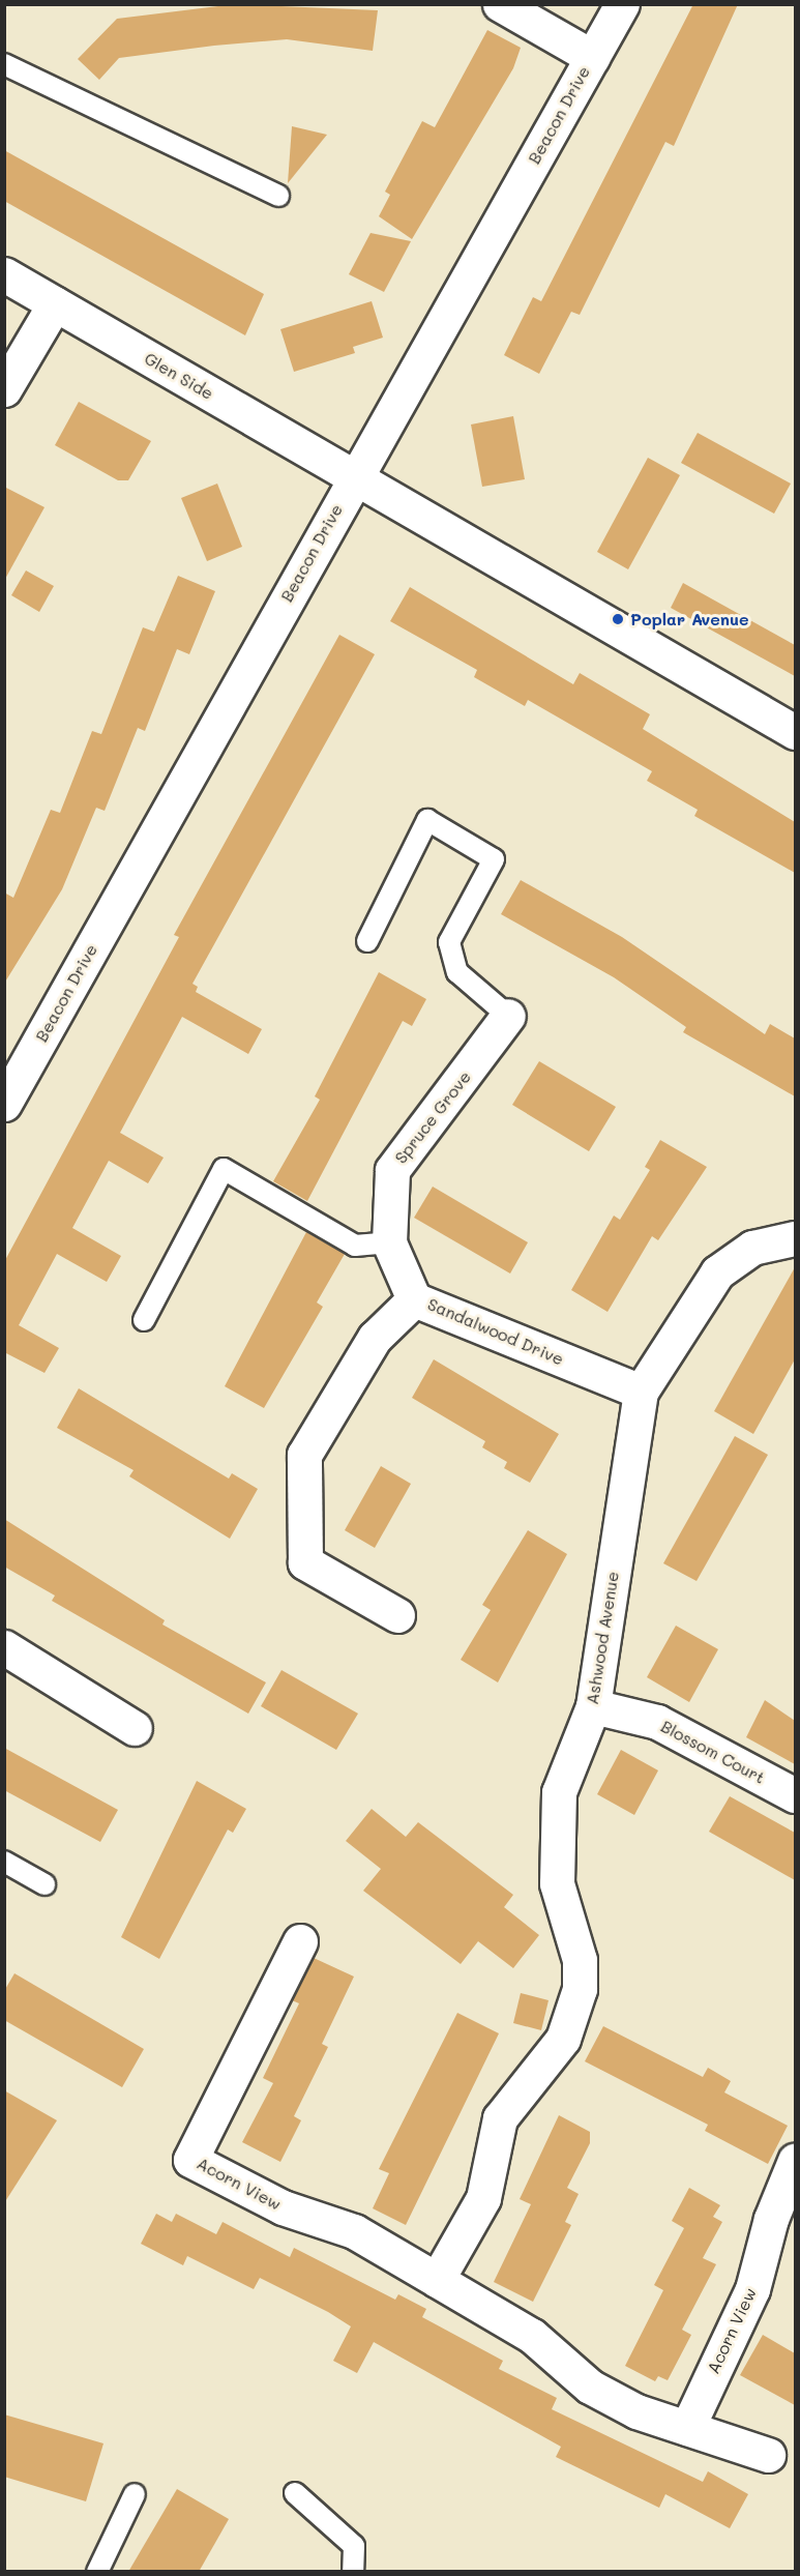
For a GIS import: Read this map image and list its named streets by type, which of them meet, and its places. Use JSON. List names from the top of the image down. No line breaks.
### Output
{"streets":{"street":["Beacon Drive","Glen Side","Spruce Grove","Sandalwood Drive","Ashwood Avenue","Blossom Court","Acorn View"]},"crossings":[["Beacon Drive","Glen Side"],["Spruce Grove","Sandalwood Drive"],["Sandalwood Drive","Ashwood Avenue"],["Ashwood Avenue","Blossom Court"],["Ashwood Avenue","Acorn View"]],"places":["Poplar Avenue"]}
